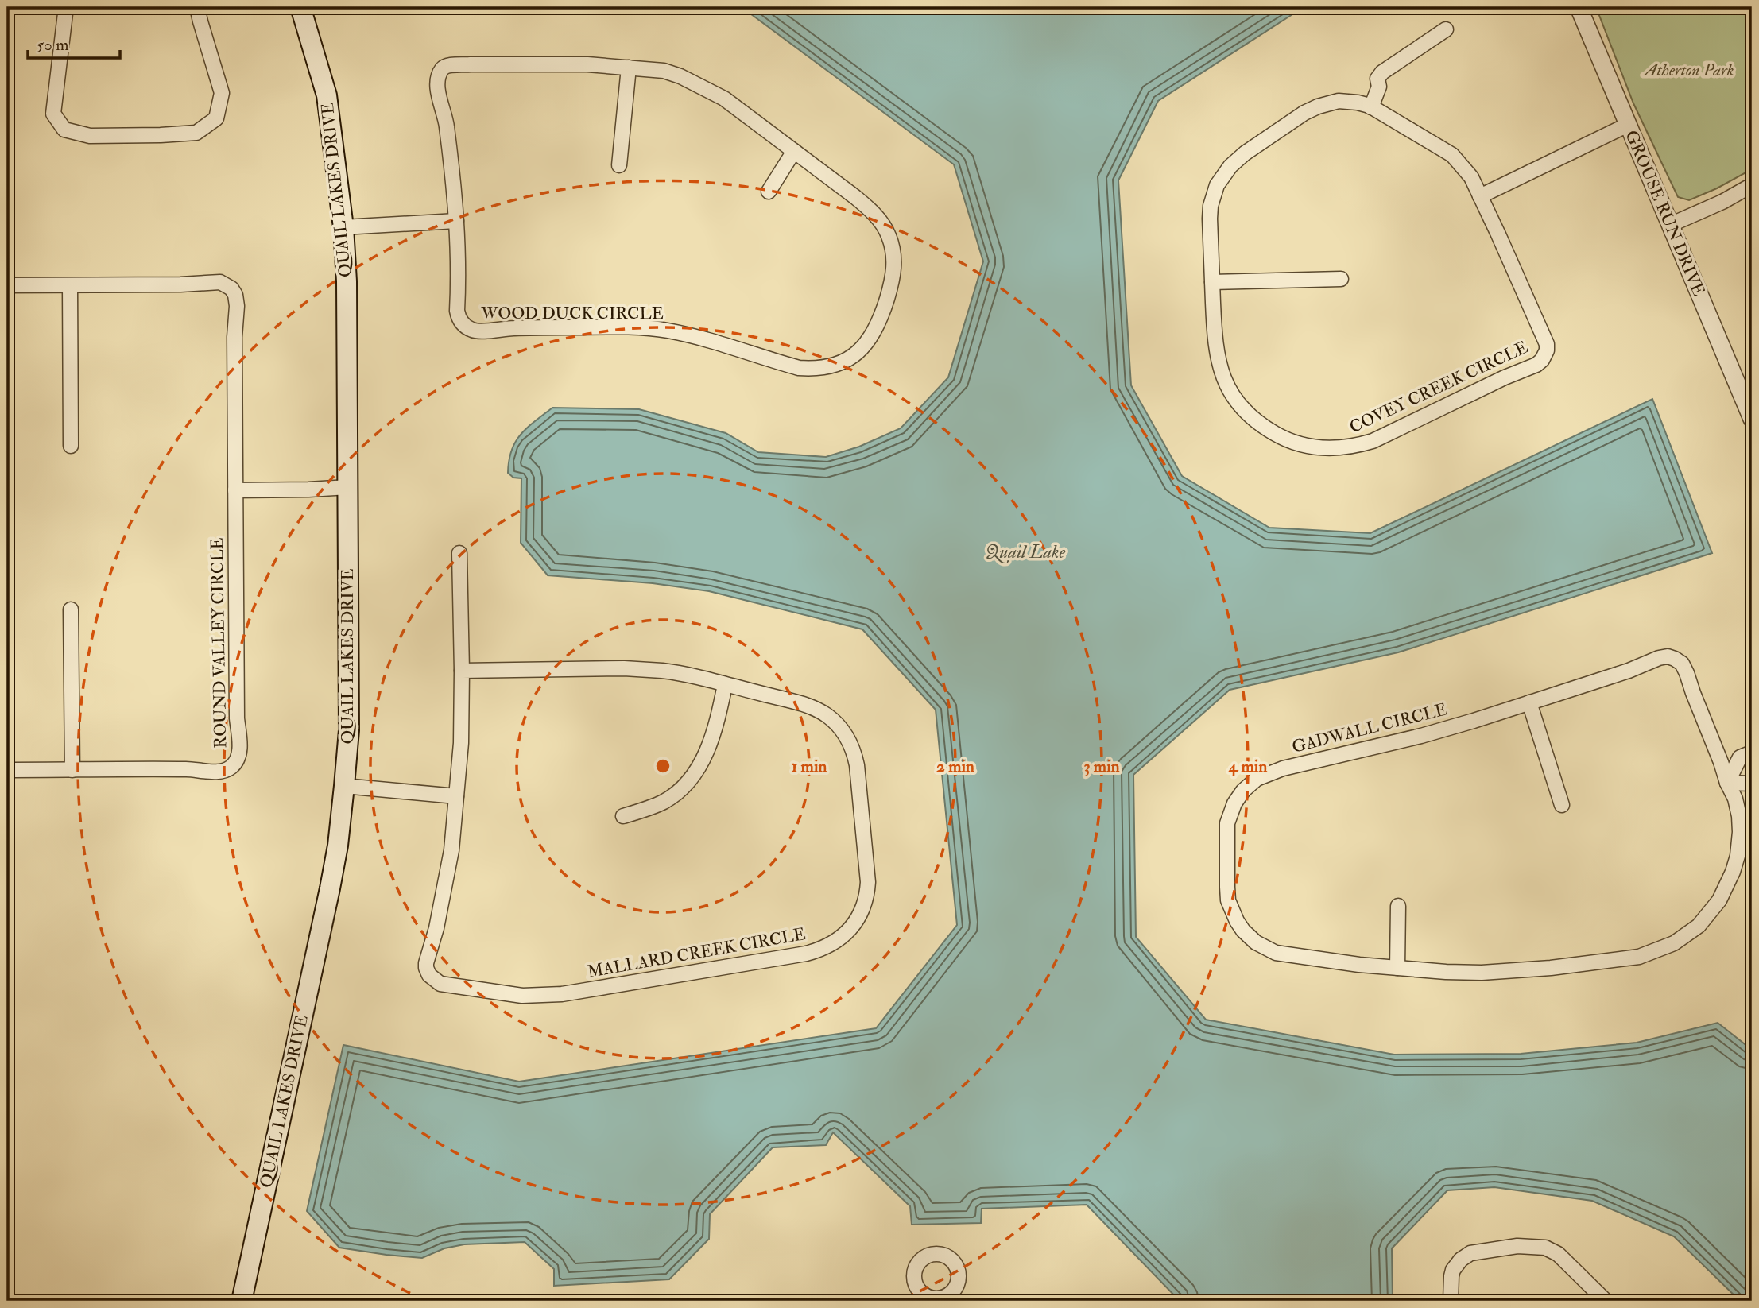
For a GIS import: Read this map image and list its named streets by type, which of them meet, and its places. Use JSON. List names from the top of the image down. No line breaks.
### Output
{"streets":{"main road":["QUAIL LAKES DRIVE"],"street":["GROUSE RUN DRIVE","WOOD DUCK CIRCLE","COVEY CREEK CIRCLE","ROUND VALLEY CIRCLE","GADWALL CIRCLE","MALLARD CREEK CIRCLE"]},"water":["Quail Lake"],"parks":["Atherton Park"],"scale_bar":"50 m","rings":["1 min","2 min","3 min","4 min"]}
